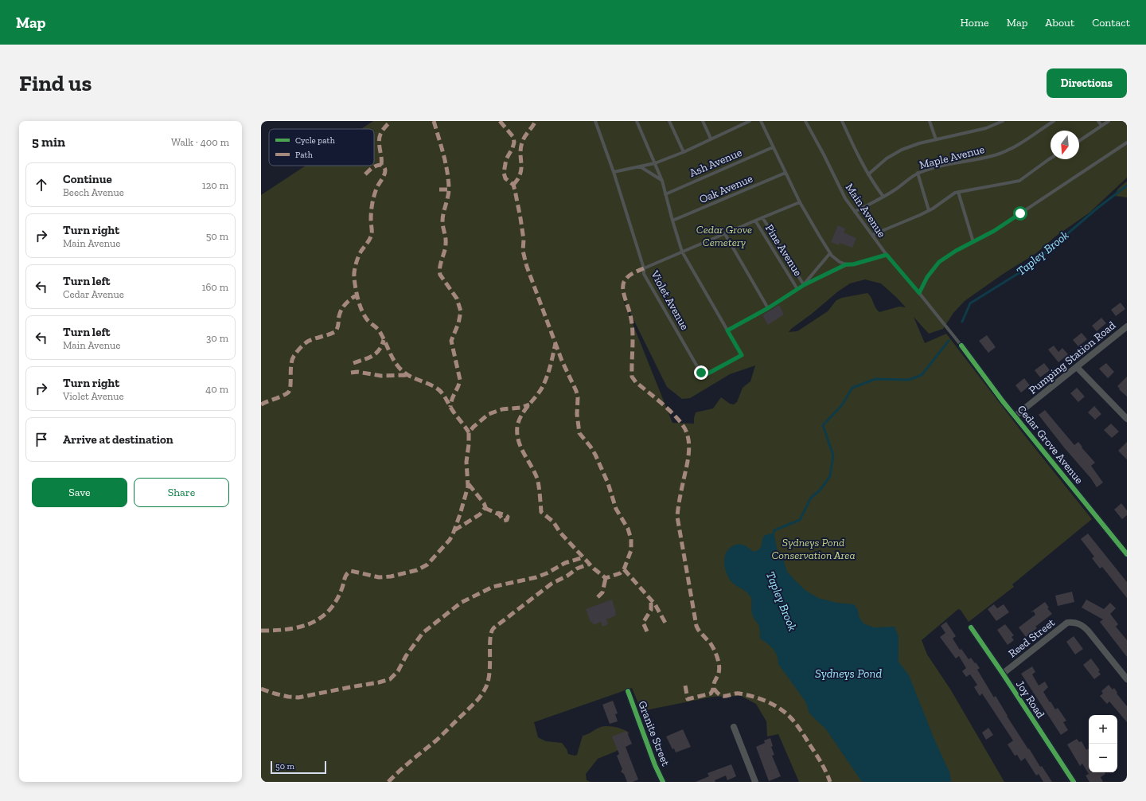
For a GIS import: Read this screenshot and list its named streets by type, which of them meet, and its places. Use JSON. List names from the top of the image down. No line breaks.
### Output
{"streets":{"street":["Pumping Station Road","Cedar Grove Avenue","Reed Street","Joy Road","Granite Street"],"lane":["Maple Avenue","Ash Avenue","Oak Avenue","Main Avenue","Pine Avenue","Violet Avenue"]},"crossings":[["Maple Avenue","Main Avenue"],["Main Avenue","Cedar Grove Avenue"],["Pumping Station Road","Cedar Grove Avenue"],["Reed Street","Joy Road"]],"water":["Tapley Brook","Sydneys Pond"],"parks":["Cedar Grove Cemetery","Sydneys Pond Conservation Area"],"legend":["Cycle path","Path"],"scale_bar":"50 m","north":"bottom","page":{"header":"Map","nav":["Home","Map","About","Contact"],"buttons":["Directions",["Save","Share"]],"title":"Find us","heading":["5 min","Walk · 400 m"],"list":[["Continue","Beech Avenue","120 m"],["Turn right","Main Avenue","50 m"],["Turn left","Cedar Avenue","160 m"],["Turn left","Main Avenue","30 m"],["Turn right","Violet Avenue","40 m"],"Arrive at destination"],"map_buttons":["+","−"],"scale":"50 m"}}
